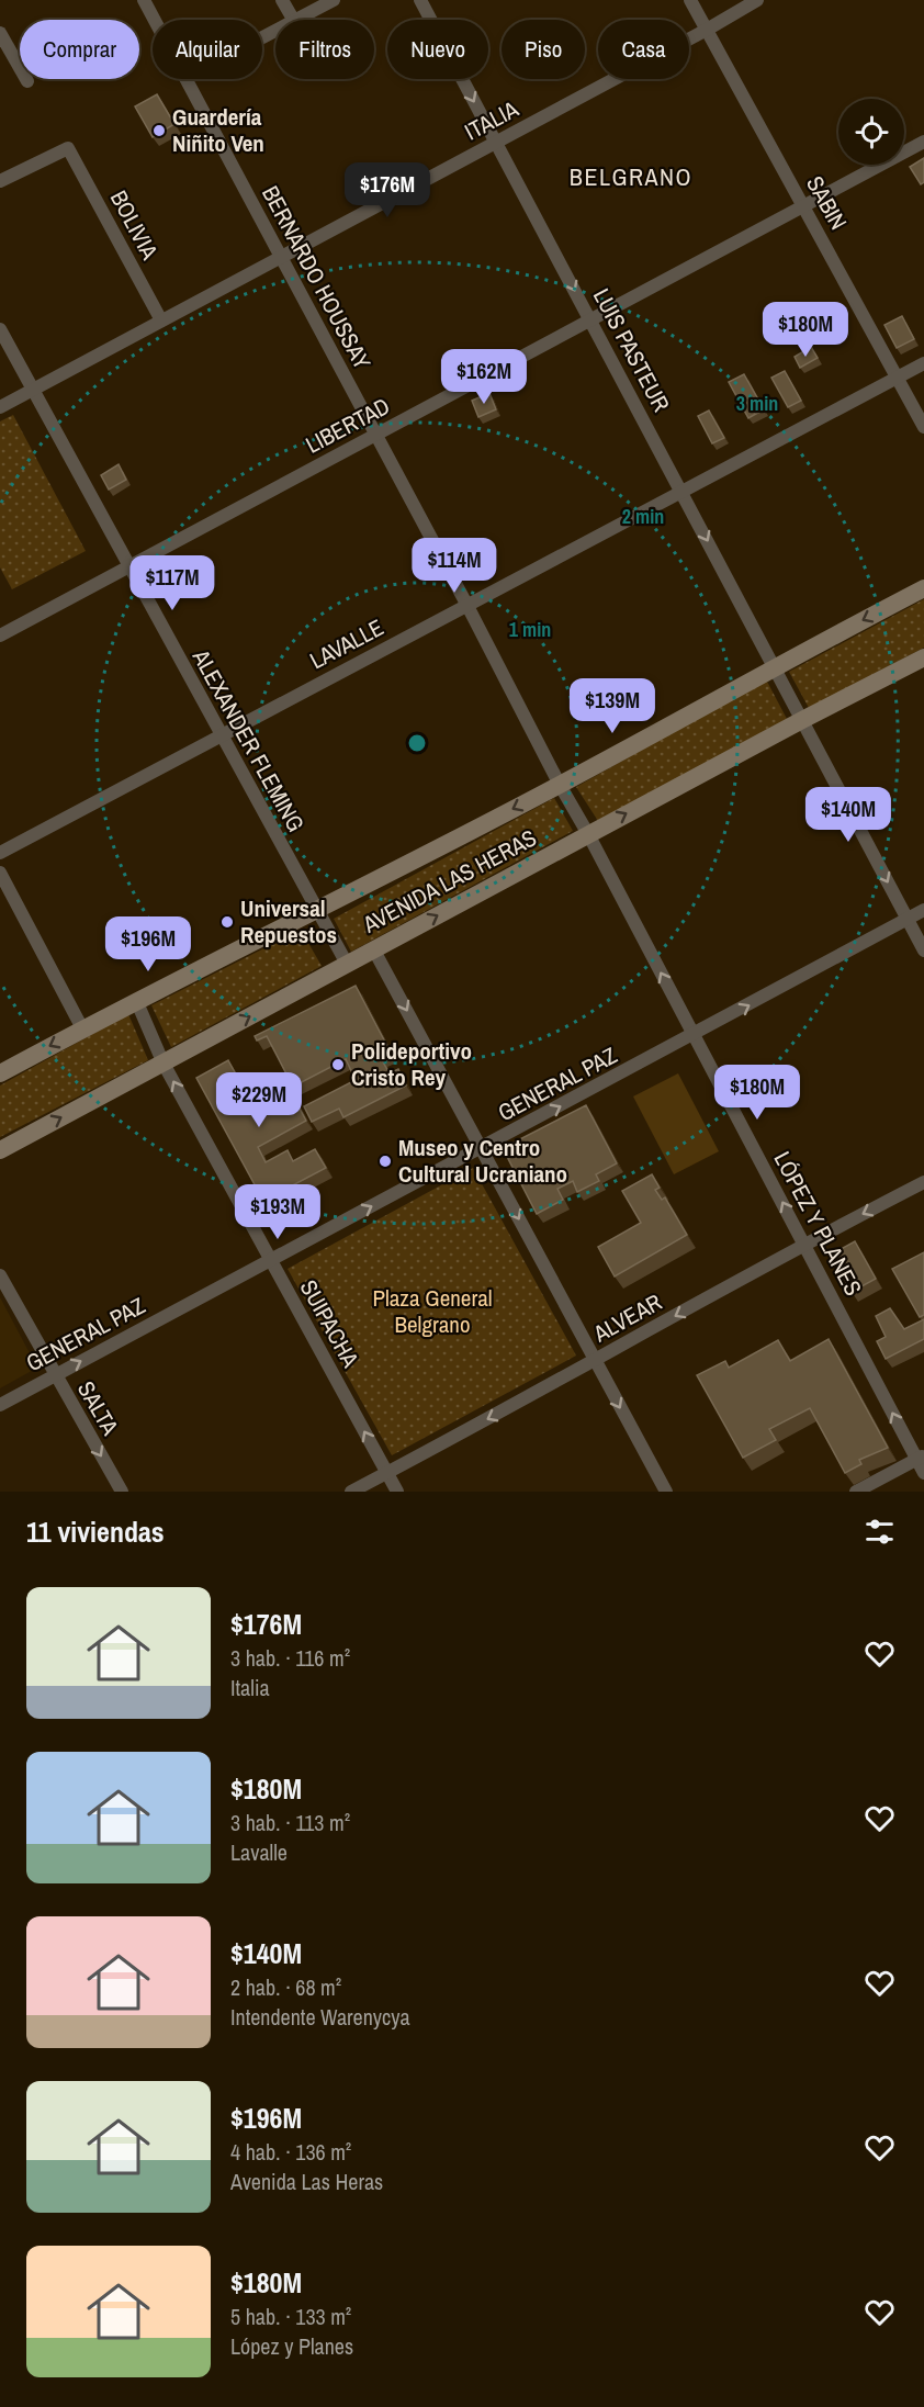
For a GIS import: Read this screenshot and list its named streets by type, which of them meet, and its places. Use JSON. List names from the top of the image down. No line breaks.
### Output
{"streets":{"main road":["AVENIDA LAS HERAS"],"street":["ITALIA","SABIN","BOLIVIA","BERNARDO HOUSSAY","LUIS PASTEUR","LIBERTAD","LAVALLE","ALEXANDER FLEMING","GENERAL PAZ","LÓPEZ Y PLANES","ALVEAR","SUIPACHA","SALTA"]},"crossings":[["ITALIA","SABIN"],["ITALIA","BOLIVIA"],["ITALIA","BERNARDO HOUSSAY"],["ITALIA","LUIS PASTEUR"],["ITALIA","ALEXANDER FLEMING"],["SABIN","LIBERTAD"],["SABIN","LAVALLE"],["BERNARDO HOUSSAY","LIBERTAD"],["BERNARDO HOUSSAY","LAVALLE"],["BERNARDO HOUSSAY","AVENIDA LAS HERAS"],["BERNARDO HOUSSAY","LÓPEZ Y PLANES"],["LUIS PASTEUR","LIBERTAD"],["LUIS PASTEUR","LAVALLE"],["LUIS PASTEUR","AVENIDA LAS HERAS"],["LUIS PASTEUR","GENERAL PAZ"],["LIBERTAD","ALEXANDER FLEMING"],["LAVALLE","ALEXANDER FLEMING"],["ALEXANDER FLEMING","AVENIDA LAS HERAS"],["AVENIDA LAS HERAS","LÓPEZ Y PLANES"],["AVENIDA LAS HERAS","SUIPACHA"],["GENERAL PAZ","LÓPEZ Y PLANES"],["GENERAL PAZ","SUIPACHA"],["GENERAL PAZ","SALTA"],["LÓPEZ Y PLANES","ALVEAR"],["ALVEAR","SUIPACHA"]],"one_way":["LUIS PASTEUR","GENERAL PAZ","LÓPEZ Y PLANES","ALVEAR","SUIPACHA","SALTA"],"districts":["BELGRANO"],"parks":["Plaza General Belgrano"],"places":["Guardería Niñito Ven","Universal Repuestos","Polideportivo Cristo Rey","Museo y Centro Cultural Ucraniano"],"page":{"chip":["Comprar","Alquilar","Filtros","Nuevo","Piso","Casa"],"price":["$176M","$180M","$162M","$114M","$117M","$139M","$140M","$196M","$180M","$229M","$193M"],"heading":"11 viviendas","list":[{"name":"$176M","note":"3 hab. · 116 m² · Italia"},{"name":"$180M","note":"3 hab. · 113 m² · Lavalle"},{"name":"$140M","note":"2 hab. · 68 m² · Intendente Warenycya"},{"name":"$196M","note":"4 hab. · 136 m² · Avenida Las Heras"},{"name":"$180M","note":"5 hab. · 133 m² · López y Planes"}]},"rings":["3 min","2 min","1 min"]}
